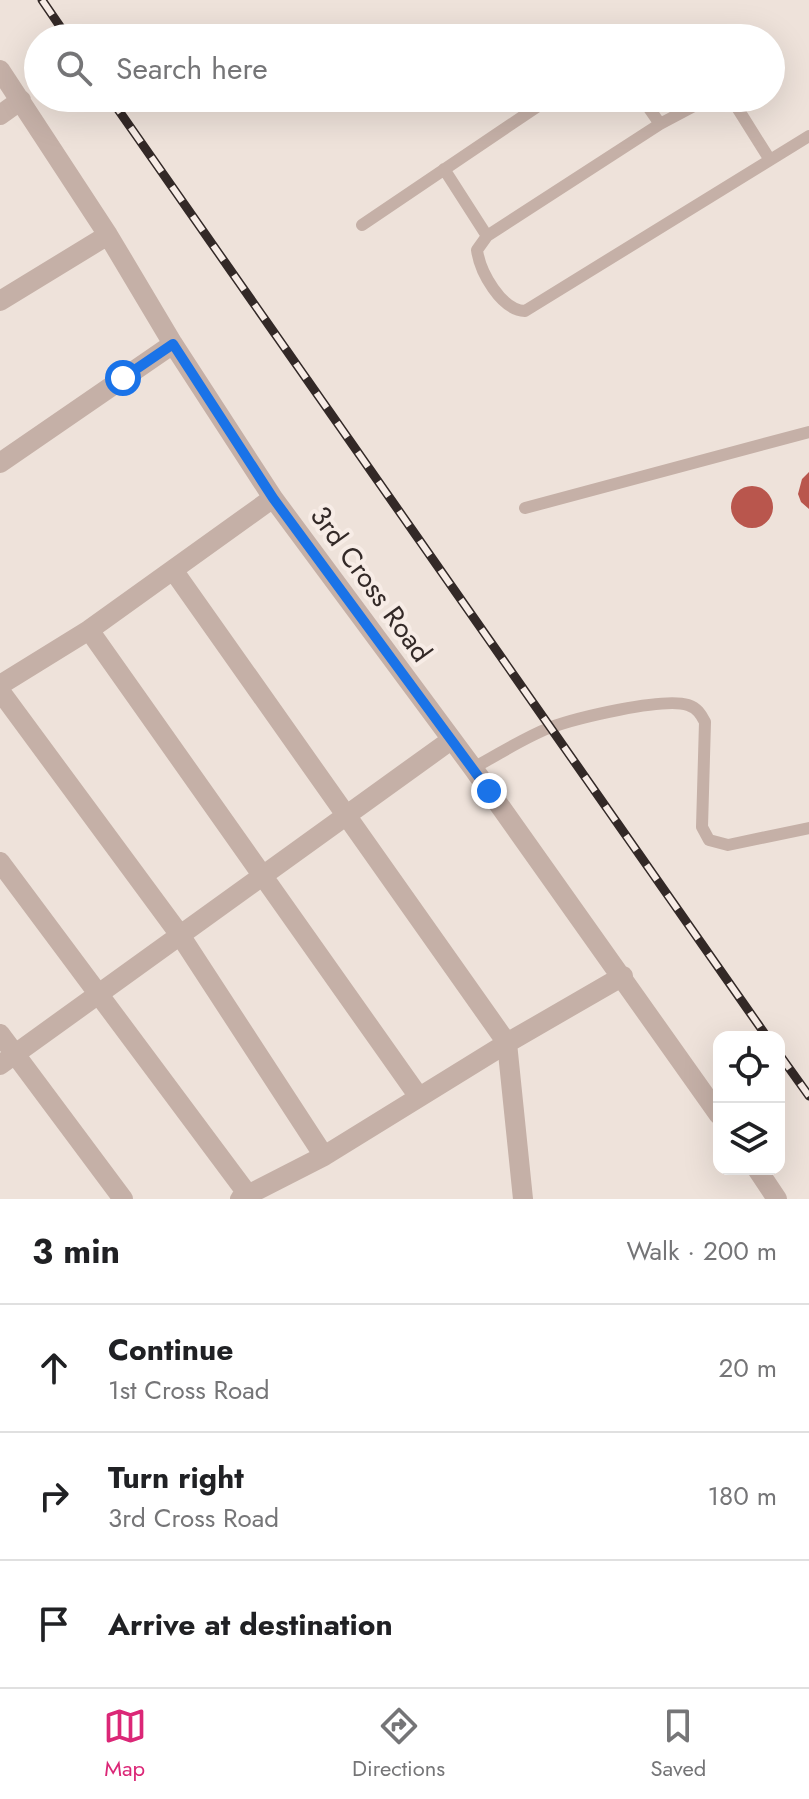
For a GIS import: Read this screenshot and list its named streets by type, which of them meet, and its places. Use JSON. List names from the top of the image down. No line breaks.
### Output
{"streets":{"street":["3rd Cross Road"]},"page":{"search":"Search here","heading":["3 min","Walk · 200 m"],"list":[["Continue","1st Cross Road","20 m"],["Turn right","3rd Cross Road","180 m"],"Arrive at destination"],"nav":["Map","Directions","Saved"]}}
